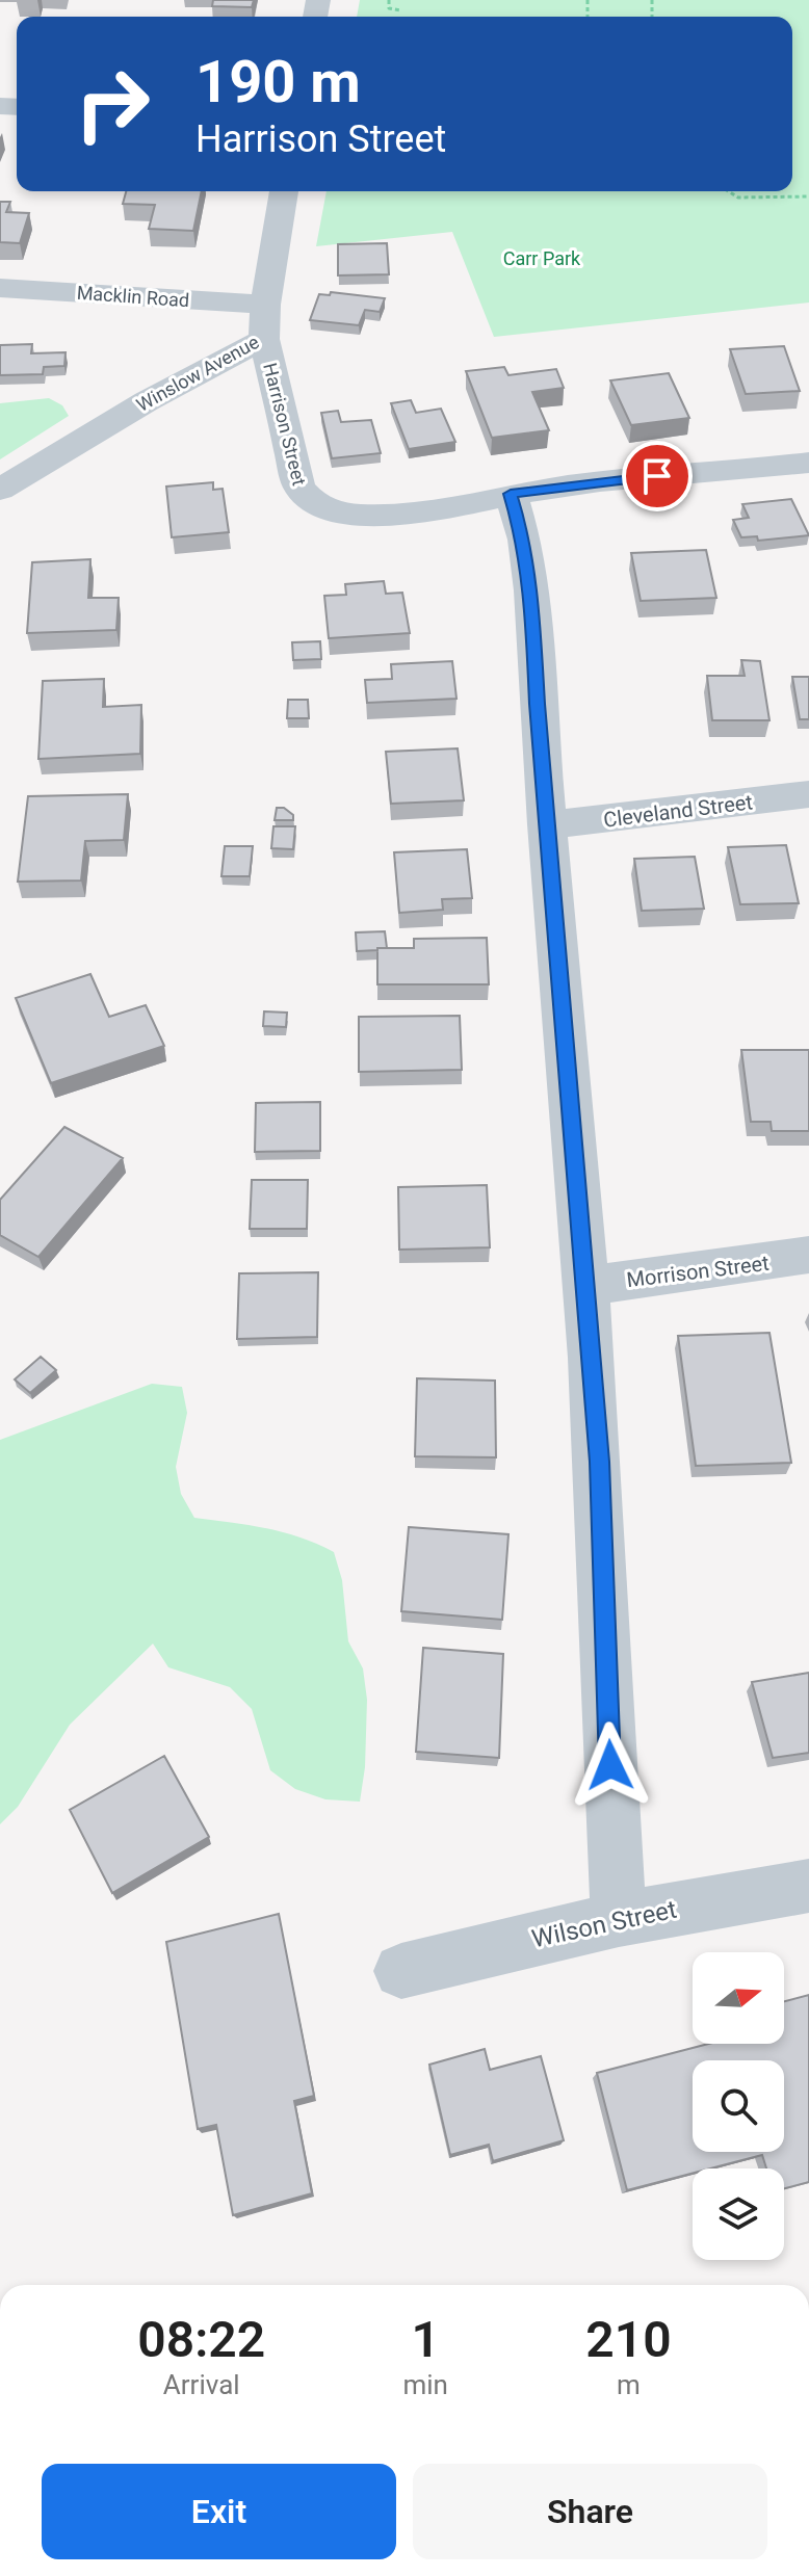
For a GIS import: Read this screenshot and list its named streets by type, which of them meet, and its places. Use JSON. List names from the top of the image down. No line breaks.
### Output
{"streets":{"street":["Macklin Road","Winslow Avenue","Harrison Street","Cleveland Street","Morrison Street","Wilson Street"]},"crossings":[["Macklin Road","Winslow Avenue"],["Winslow Avenue","Harrison Street"]],"parks":["Carr Park"],"north":"right","page":{"turn":["190 m","Harrison Street"],"eta":["08:22","Arrival","1","min","210","m"],"buttons":["Exit","Share"]}}
